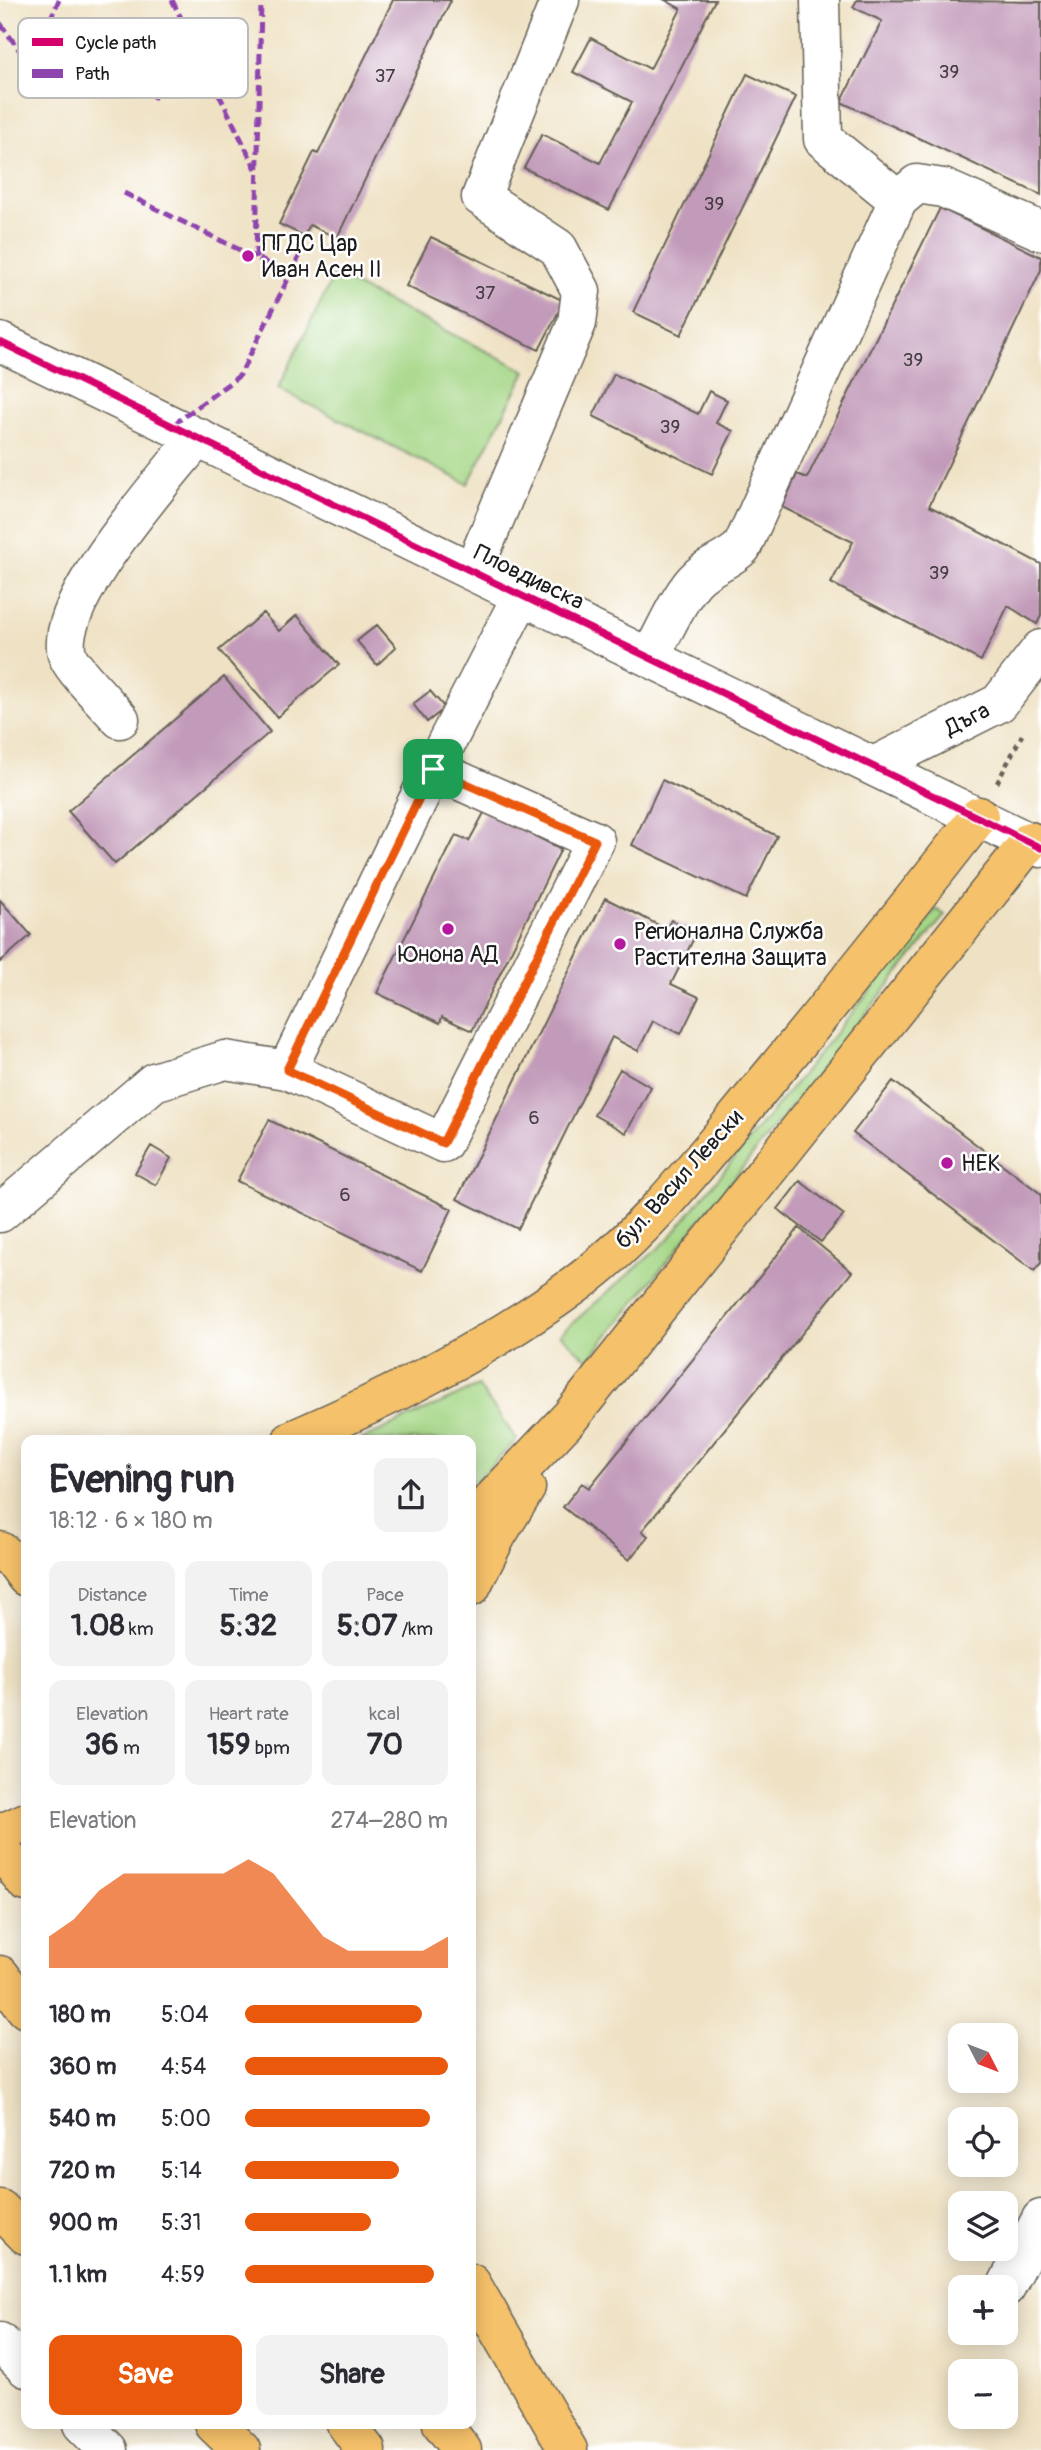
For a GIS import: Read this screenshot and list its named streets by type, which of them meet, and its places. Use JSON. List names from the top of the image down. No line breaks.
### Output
{"streets":{"main road":["бул. Васил Левски"],"street":["Пловдивска","Дъга"]},"crossings":[["Пловдивска","Дъга"],["Пловдивска","бул. Васил Левски"]],"places":["ПГДС Цар Иван Асен II","Юнона АД","Регионална Служба Растителна Защита","НЕК"],"house_numbers":["39","37","39","37","39","39","39","6","6"],"legend":["Cycle path","Path"],"north":"bottom right","page":{"heading":["Evening run","18:12 · 6 × 180 m"],"stats":[["Distance","1.08 km"],["Time","5:32"],["Pace","5:07 /km"],["Elevation","36 m"],["Heart rate","159 bpm"],["kcal","70"]],"chart":["Elevation","274–280 m"],"list":[{"name":"180 m","note":"5:04"},{"name":"360 m","note":"4:54"},{"name":"540 m","note":"5:00"},{"name":"720 m","note":"5:14"},{"name":"900 m","note":"5:31"},{"name":"1.1 km","note":"4:59"}],"map_buttons":["+","−"],"buttons":["Save","Share"]}}
